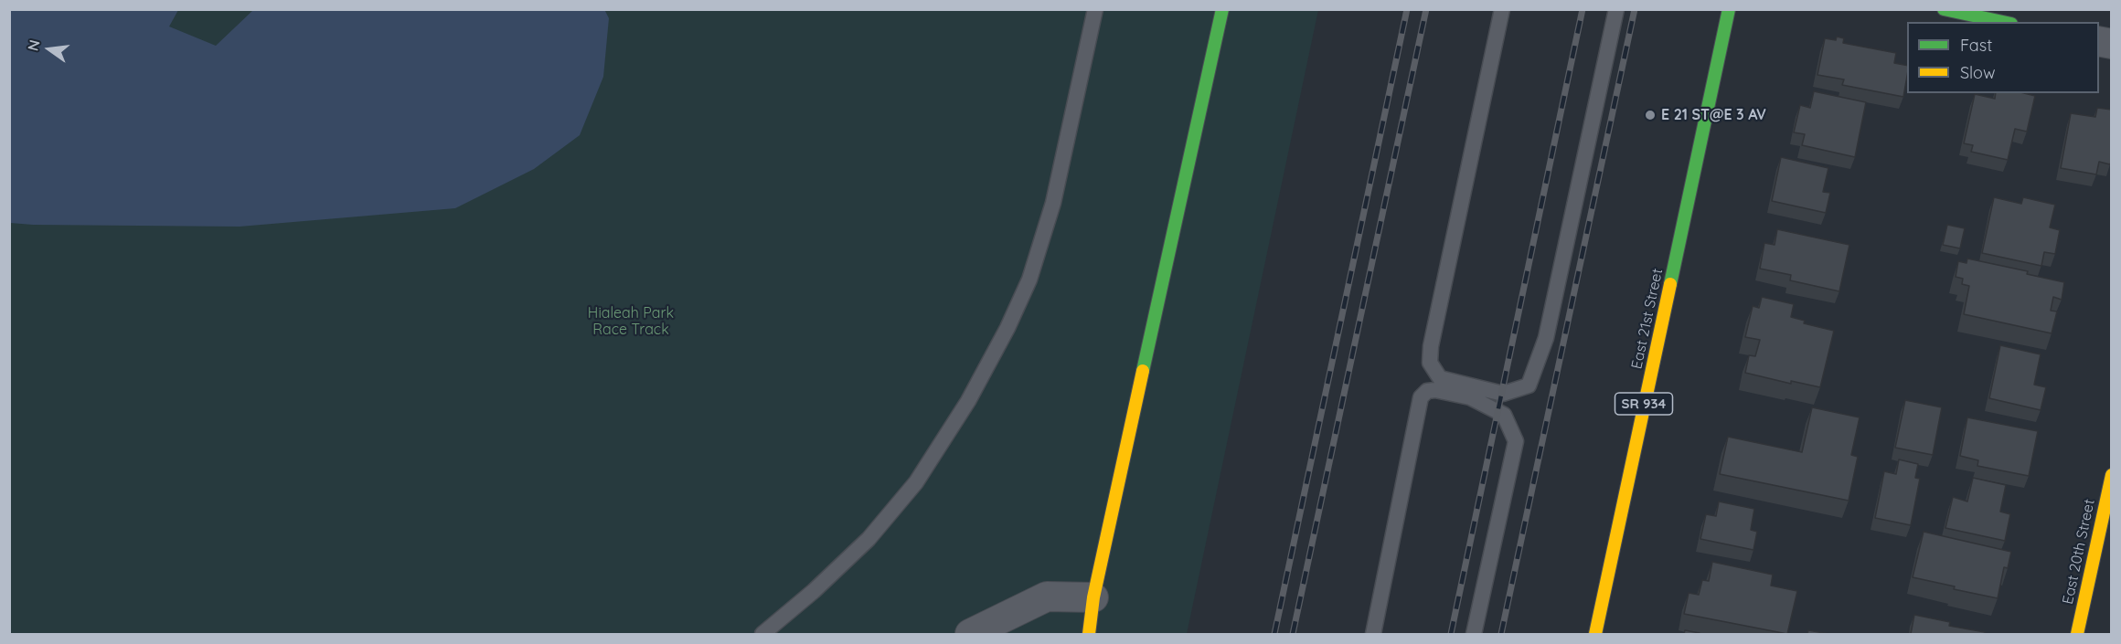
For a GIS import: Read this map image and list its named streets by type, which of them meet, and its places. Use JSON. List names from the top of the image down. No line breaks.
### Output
{"streets":{"street":["East 21st Street","SR 934","East 20th Street"]},"parks":["Hialeah Park Race Track"],"places":["E 21 ST@E 3 AV"],"legend":["Fast","Slow"],"north":"left"}
